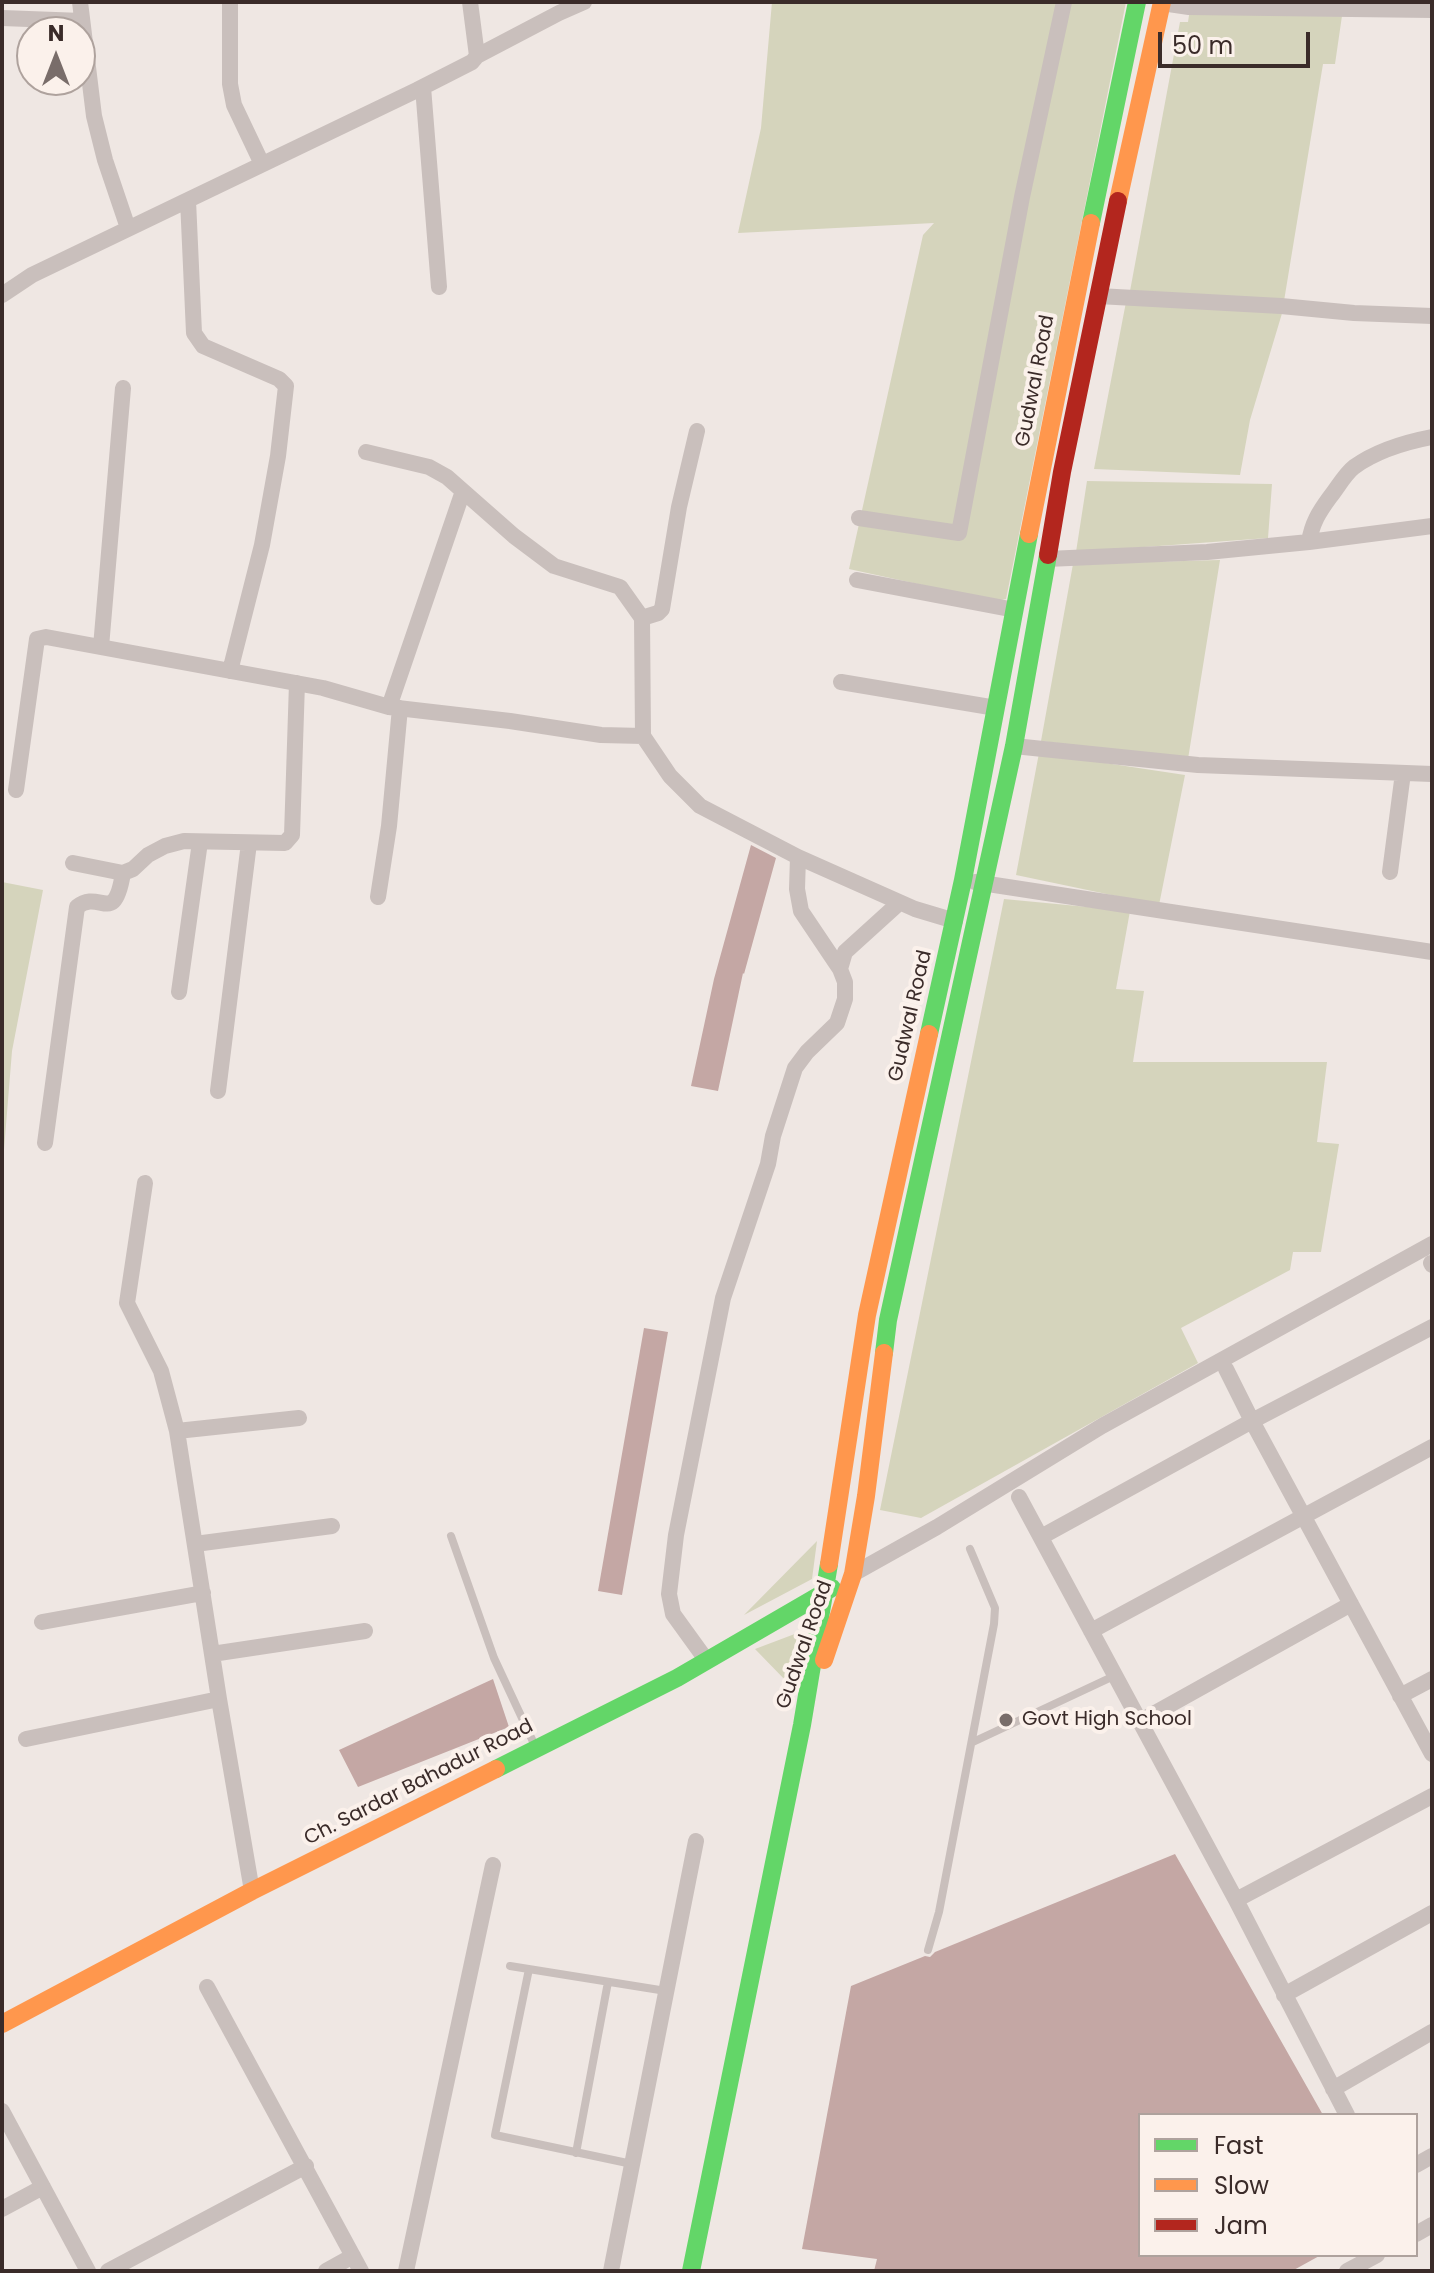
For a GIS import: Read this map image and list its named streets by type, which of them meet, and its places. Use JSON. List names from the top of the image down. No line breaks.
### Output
{"streets":{"main road":["Gudwal Road","Ch. Sardar Bahadur Road"]},"crossings":[["Gudwal Road","Ch. Sardar Bahadur Road"]],"places":["Govt High School"],"legend":["Fast","Slow","Jam"],"scale_bar":"50 m","north":"top"}
